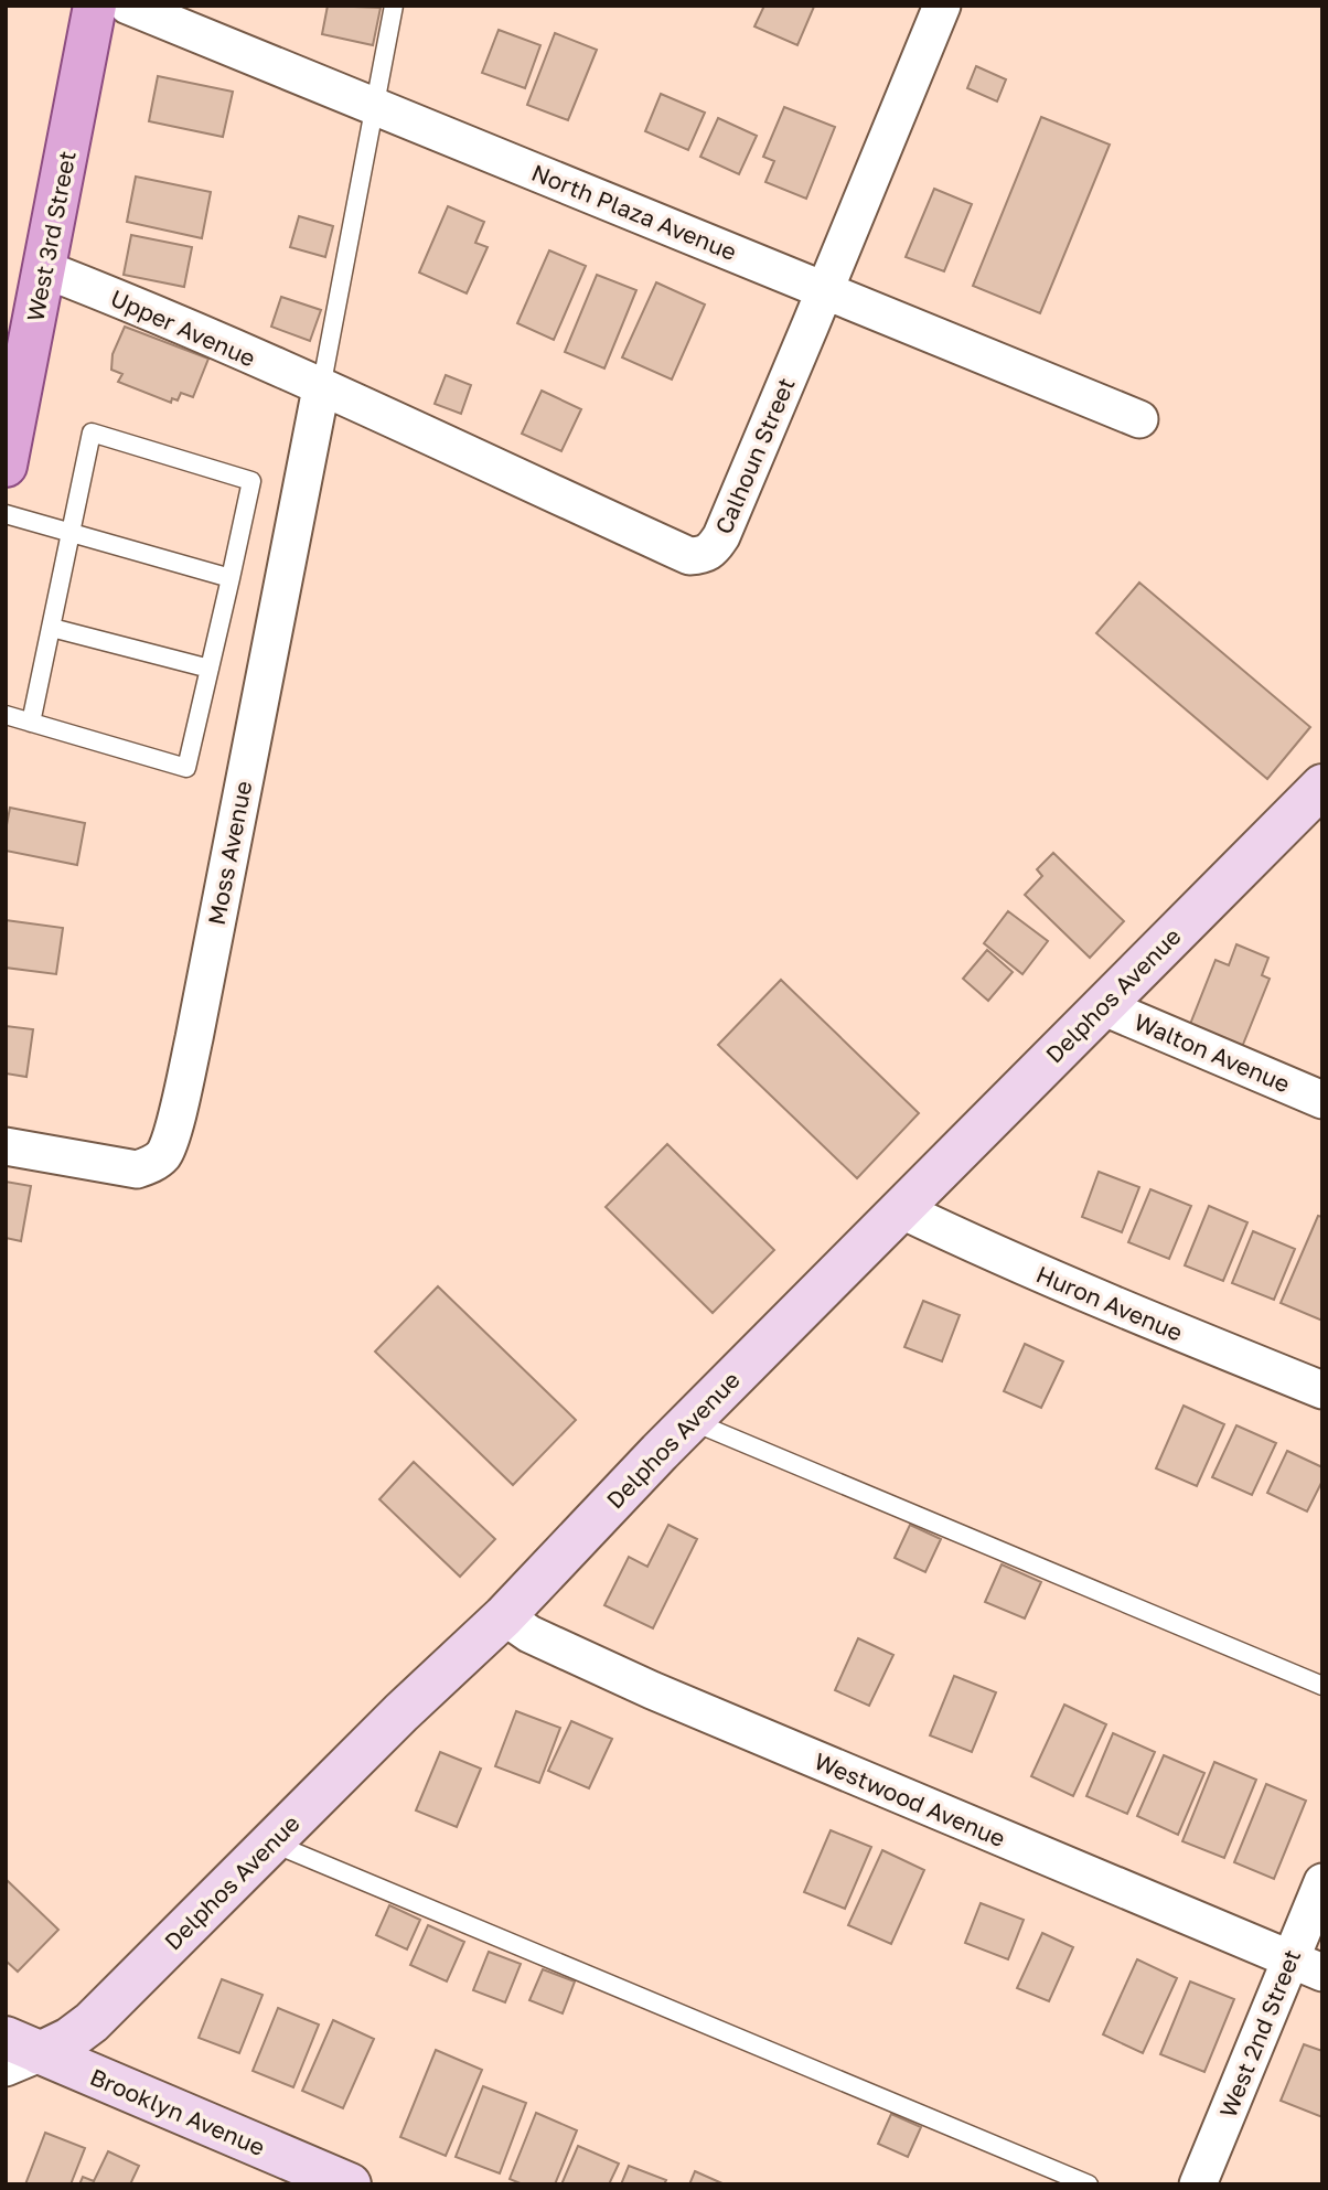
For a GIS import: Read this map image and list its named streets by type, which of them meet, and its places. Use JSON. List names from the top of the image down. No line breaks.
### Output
{"streets":{"main road":["West 3rd Street"],"street":["North Plaza Avenue","Upper Avenue","Calhoun Street","Moss Avenue","Delphos Avenue","Walton Avenue","Huron Avenue","Westwood Avenue","West 2nd Street","Brooklyn Avenue"]},"crossings":[["North Plaza Avenue","Calhoun Street"],["West 3rd Street","Upper Avenue"],["Upper Avenue","Calhoun Street"],["Upper Avenue","Moss Avenue"],["Calhoun Street","Moss Avenue"],["Delphos Avenue","Walton Avenue"],["Delphos Avenue","Huron Avenue"],["Delphos Avenue","Westwood Avenue"],["Delphos Avenue","Brooklyn Avenue"],["Westwood Avenue","West 2nd Street"]]}
